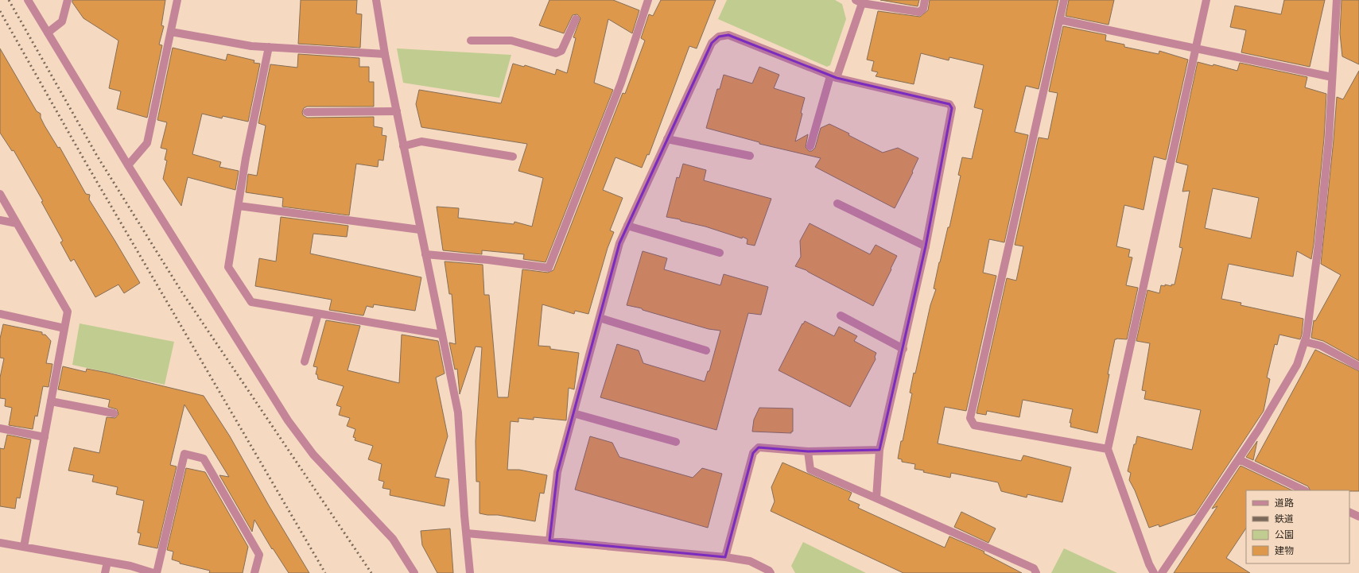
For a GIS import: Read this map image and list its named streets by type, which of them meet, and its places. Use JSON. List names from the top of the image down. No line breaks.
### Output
{"legend":["道路","鉄道","公園","建物"]}
